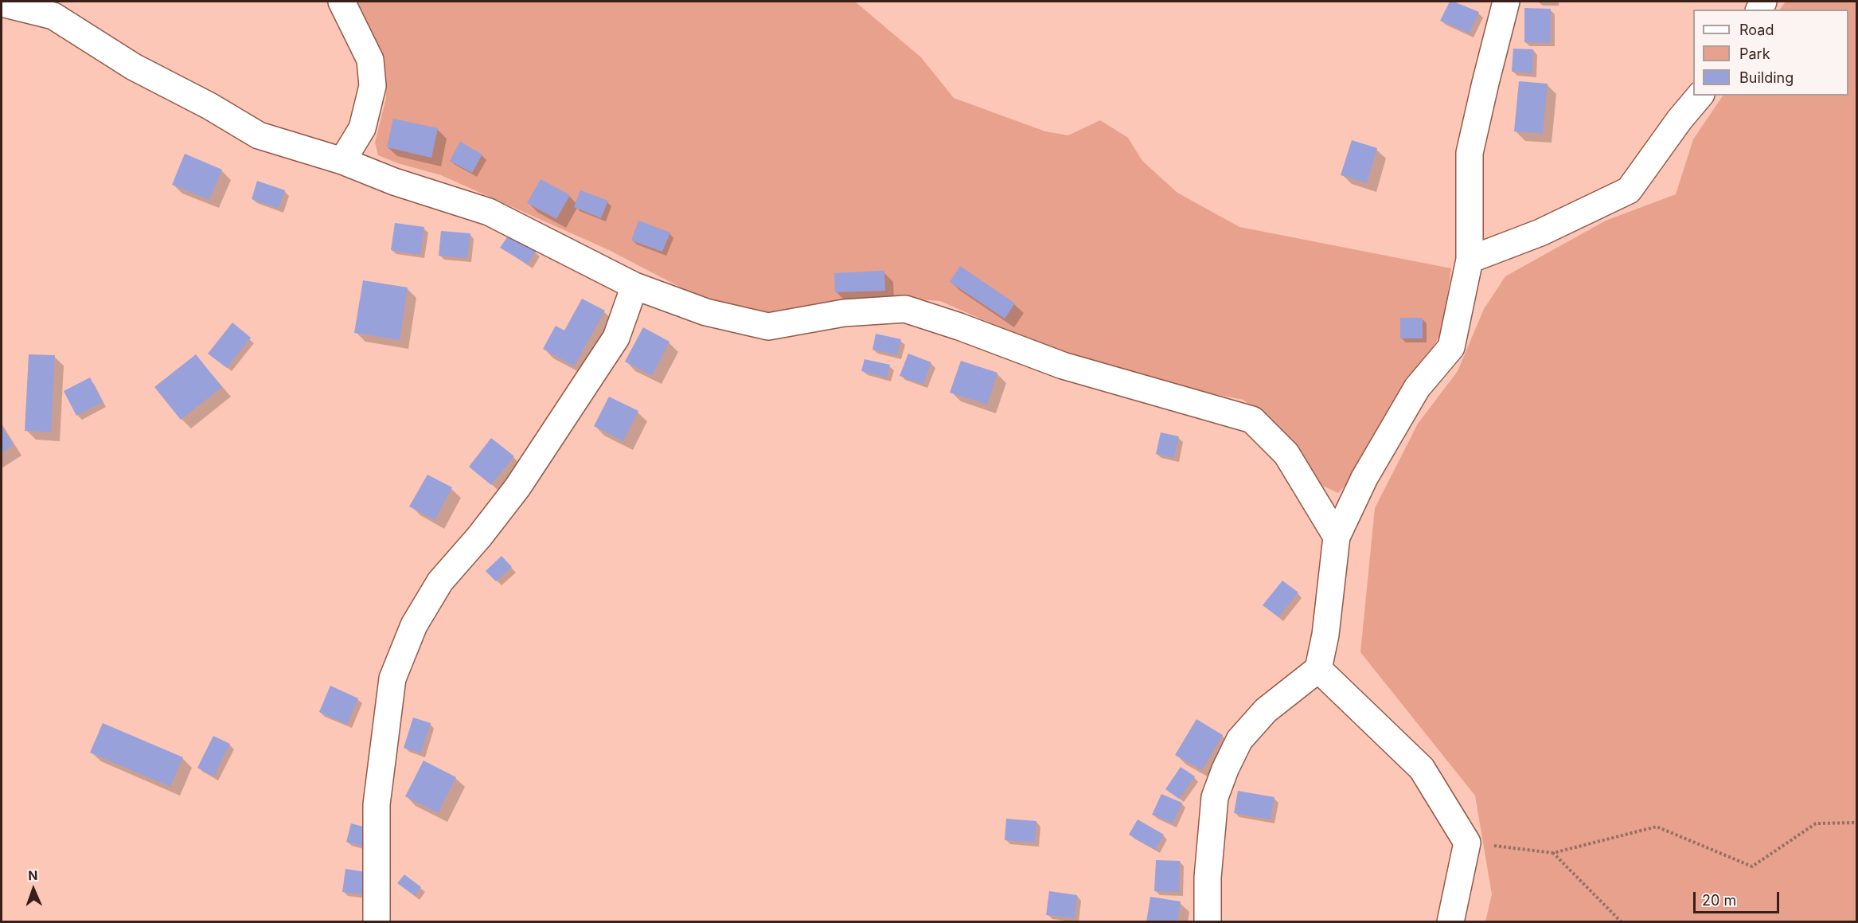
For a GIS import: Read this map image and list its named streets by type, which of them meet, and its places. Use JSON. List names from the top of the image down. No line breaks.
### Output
{"legend":["Road","Park","Building"],"scale_bar":"20 m","north":"top"}
